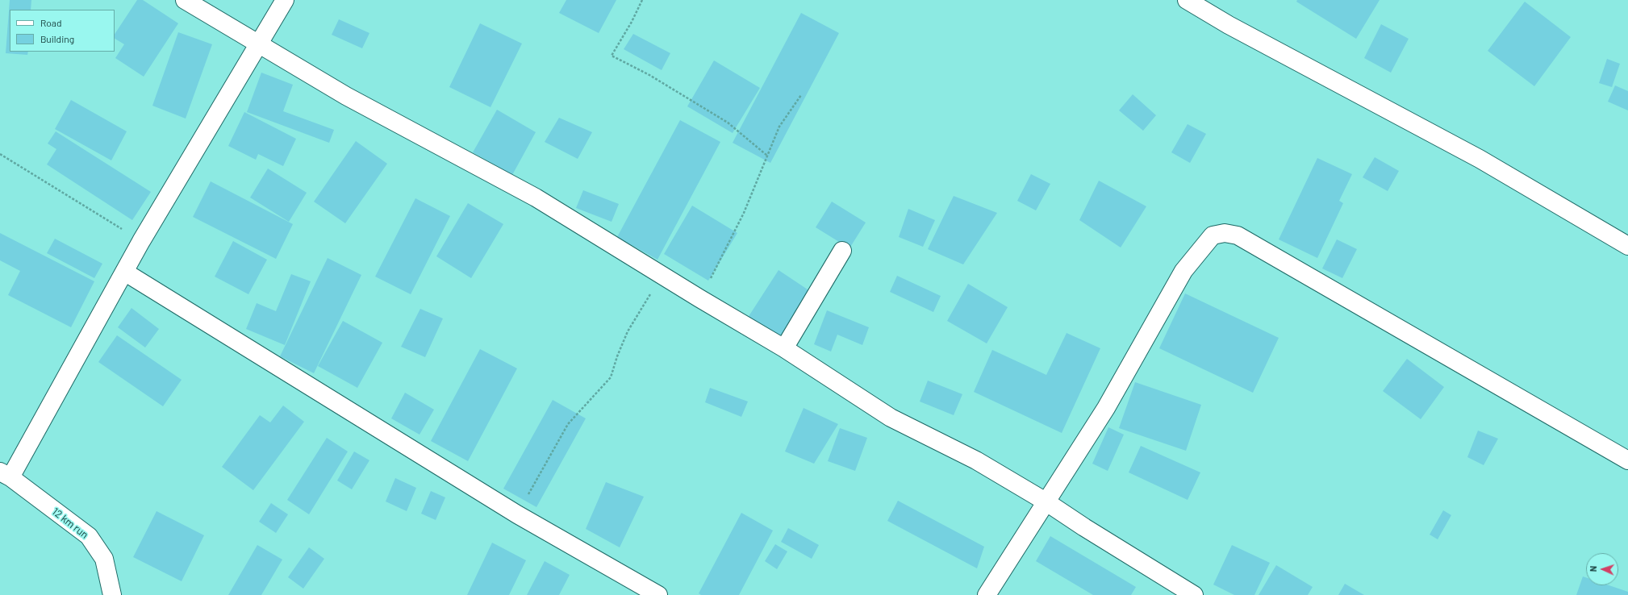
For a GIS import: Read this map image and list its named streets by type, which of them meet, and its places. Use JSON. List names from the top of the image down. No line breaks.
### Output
{"streets":{"street":["12 km run"]},"legend":["Road","Building"],"north":"left"}
